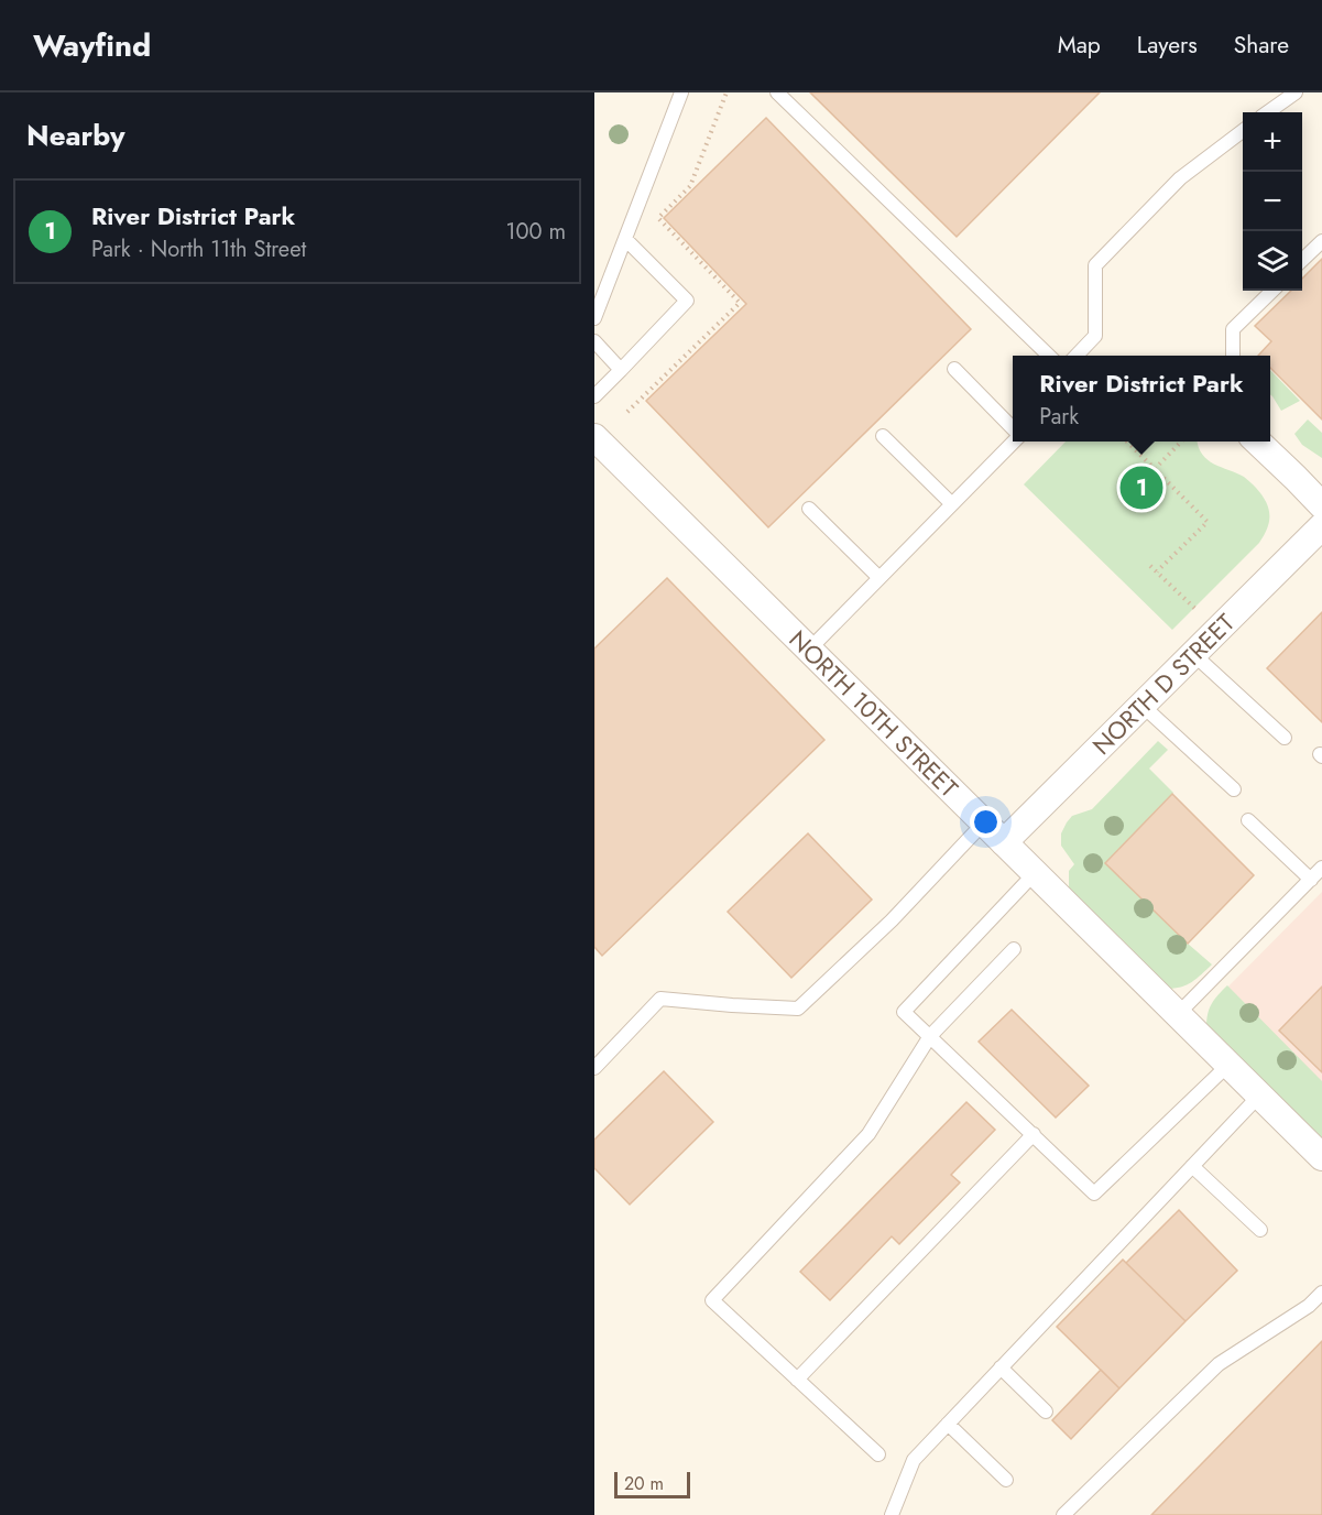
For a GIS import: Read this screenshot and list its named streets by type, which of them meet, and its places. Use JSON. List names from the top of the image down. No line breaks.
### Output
{"streets":{"street":["NORTH D STREET","NORTH 10TH STREET"]},"crossings":[["NORTH D STREET","NORTH 10TH STREET"]],"scale_bar":"20 m","page":{"header":"Wayfind","nav":["Map","Layers","Share"],"heading":"Nearby","map_buttons":["+","−"],"list":[{"mark":"1","name":"River District Park","note":"Park · North 11th Street","value":"100 m"}],"popup":["River District Park","Park"],"pins":"1","scale":"20 m"}}
